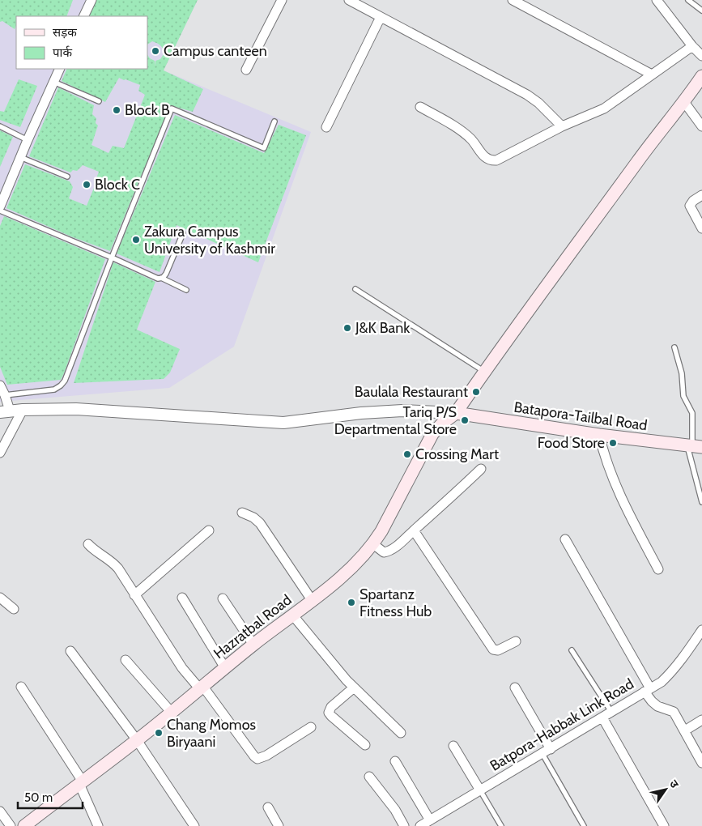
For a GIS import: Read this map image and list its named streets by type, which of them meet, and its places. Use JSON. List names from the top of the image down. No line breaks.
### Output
{"streets":{"main road":["Batapora-Tailbal Road","Hazratbal Road"],"street":["Batpora-Habbak Link Road"]},"crossings":[["Batapora-Tailbal Road","Hazratbal Road"]],"places":["Campus canteen","Block B","Block C","Zakura Campus University of Kashmir","J&K Bank","Baulala Restaurant","Tariq P/S Departmental Store","Food Store","Crossing Mart","Spartanz Fitness Hub","Chang Momos Biryaani"],"legend":["सड़क","पार्क"],"scale_bar":"50 m","north":"top right"}
